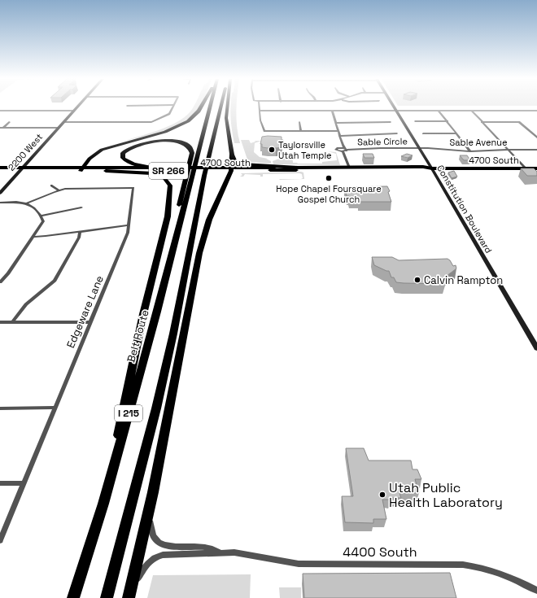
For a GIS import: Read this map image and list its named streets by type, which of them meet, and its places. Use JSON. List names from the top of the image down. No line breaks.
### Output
{"streets":{"highway":["Belt Route","I 215"],"main road":["2200 West","4700 South","SR 266","Constitution Boulevard"],"street":["Sable Circle","Sable Avenue","Edgeware Lane","4400 South"]},"crossings":[["Sable Circle","Sable Avenue"],["Sable Circle","Constitution Boulevard"],["Sable Avenue","Constitution Boulevard"],["2200 West","4700 South"],["4700 South","Constitution Boulevard"]],"places":["Taylorsville Utah Temple","Hope Chapel Foursquare Gospel Church","Calvin Rampton","Utah Public Health Laboratory"]}
